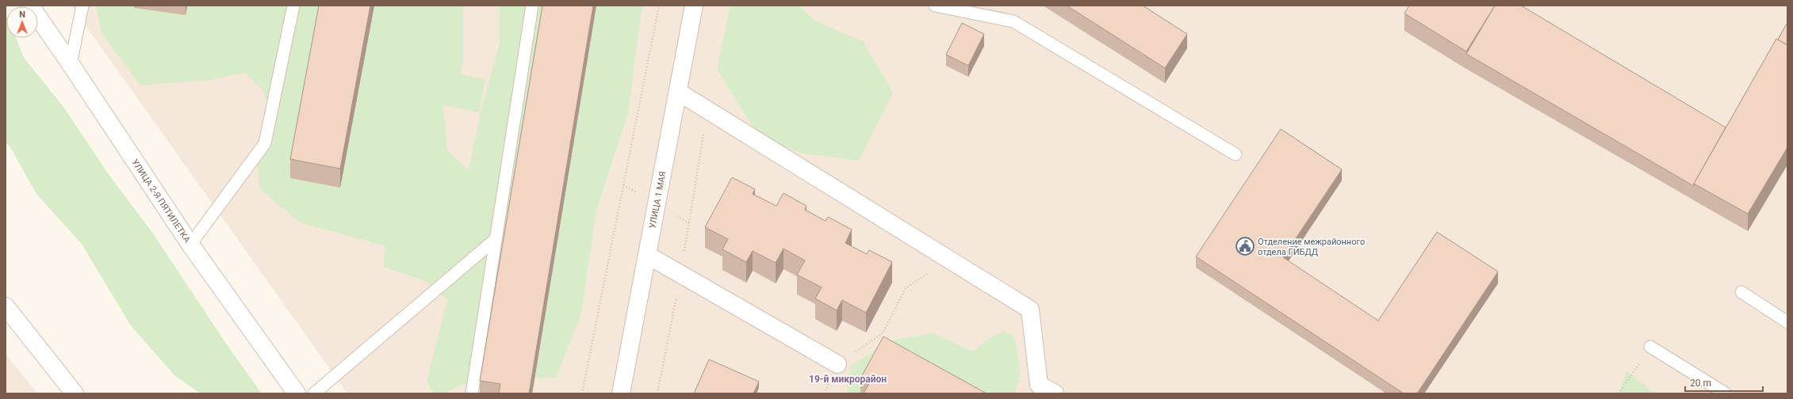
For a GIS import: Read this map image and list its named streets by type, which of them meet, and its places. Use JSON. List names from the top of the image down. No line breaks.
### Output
{"streets":{"street":["УЛИЦА 1 МАЯ","УЛИЦА 2-Я ПЯТИЛЕТКА"]},"districts":["19-й микрорайон"],"places":{"public building":["Отделение межрайонного отдела ГИБДД"]},"scale_bar":"20 m","north":"top"}
